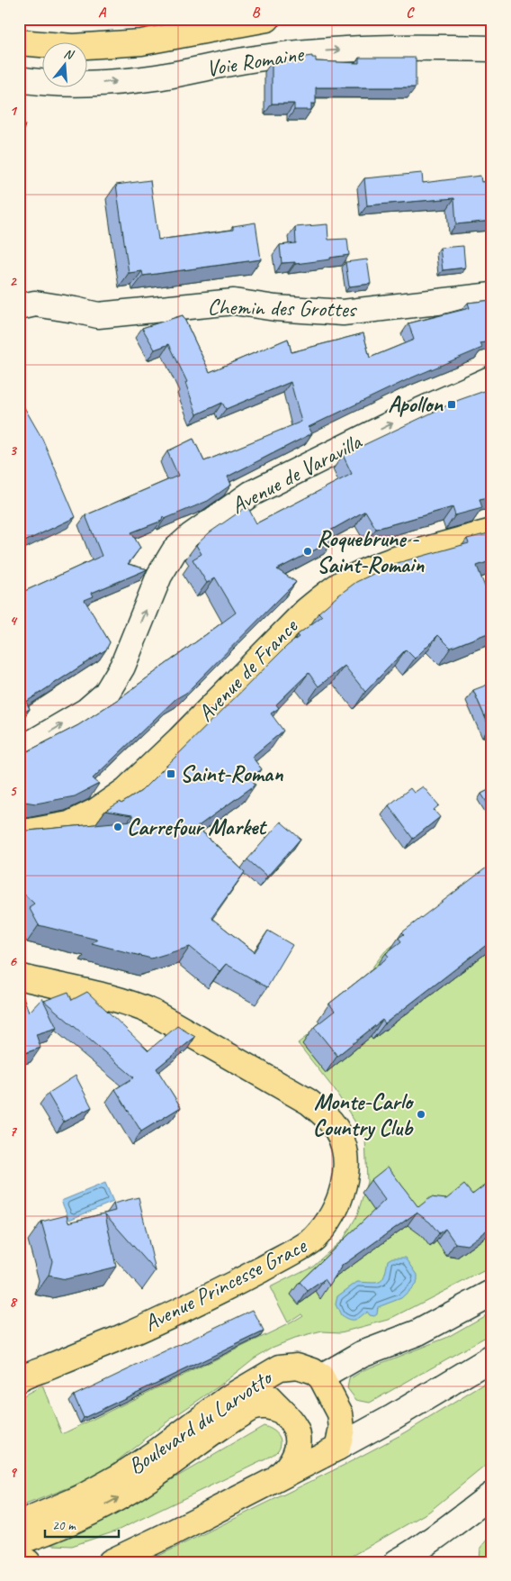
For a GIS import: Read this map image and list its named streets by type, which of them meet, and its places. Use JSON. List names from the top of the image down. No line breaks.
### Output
{"streets":{"main road":["Avenue de France","Avenue Princesse Grace","Boulevard du Larvotto"],"street":["Voie Romaine","Chemin des Grottes","Avenue de Varavilla"]},"one_way":["Voie Romaine","Avenue de Varavilla"],"places":{"transit":["Apollon","Saint-Roman"],"other":["Roquebrune - Saint-Romain","Carrefour Market","Monte-Carlo Country Club"]},"scale_bar":"20 m","north":"top","grid":{"columns":["A","B","C"],"rows":["1","2","3","4","5","6","7","8","9"]}}
